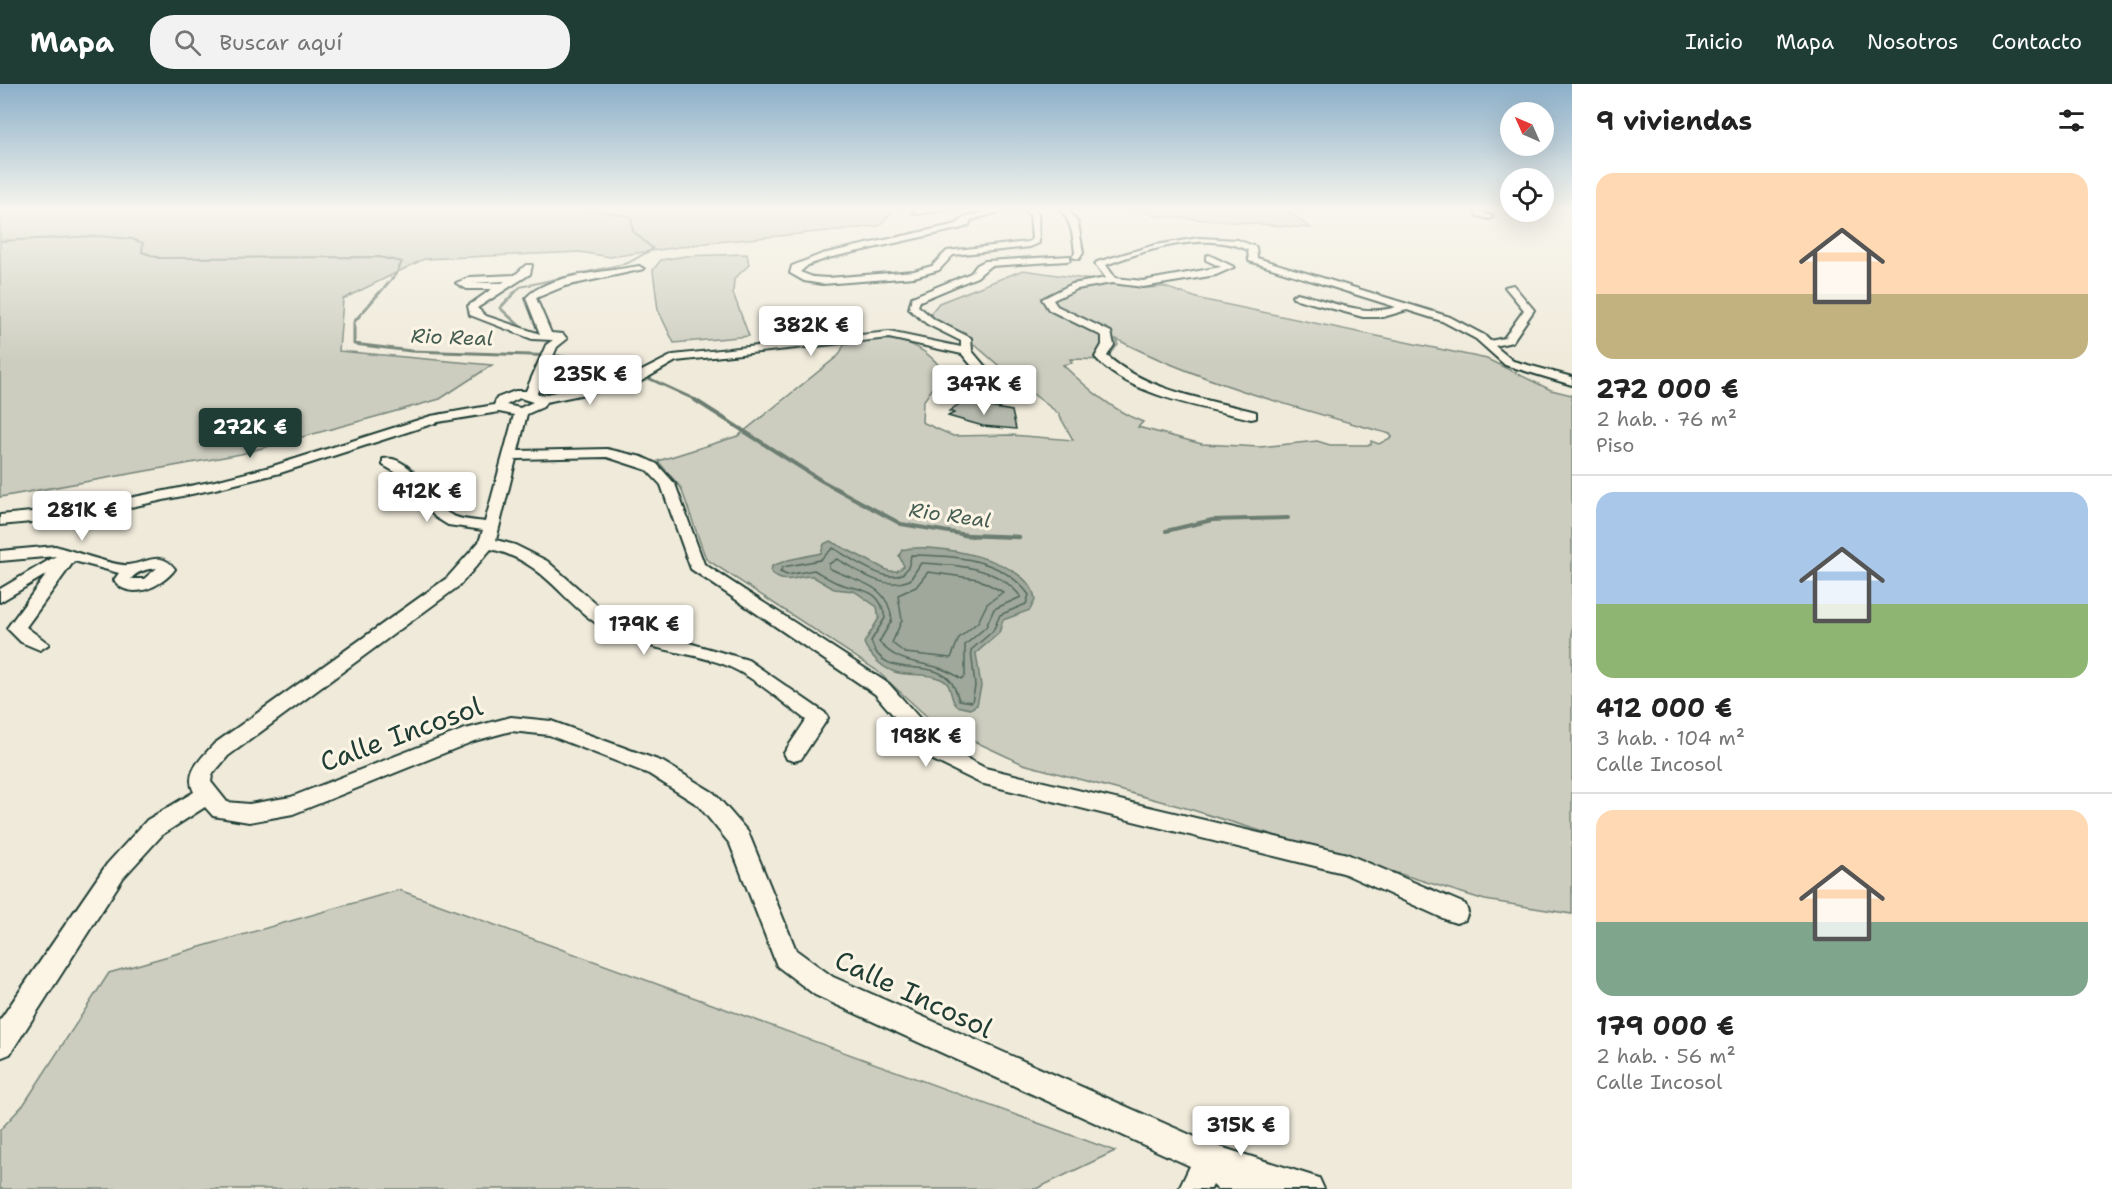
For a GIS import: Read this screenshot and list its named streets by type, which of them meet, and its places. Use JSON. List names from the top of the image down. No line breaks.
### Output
{"streets":{"street":["Calle Incosol"]},"water":["Rio Real"],"north":"top left","page":{"header":"Mapa","search":"Buscar aquí","nav":["Inicio","Mapa","Nosotros","Contacto"],"heading":"9 viviendas","list":[{"name":"272 000 €","note":"2 hab. · 76 m² · Piso"},{"name":"412 000 €","note":"3 hab. · 104 m² · Calle Incosol"},{"name":"179 000 €","note":"2 hab. · 56 m² · Calle Incosol"}],"price":["382K €","235K €","347K €","272K €","412K €","281K €","179K €","198K €","315K €"]}}
